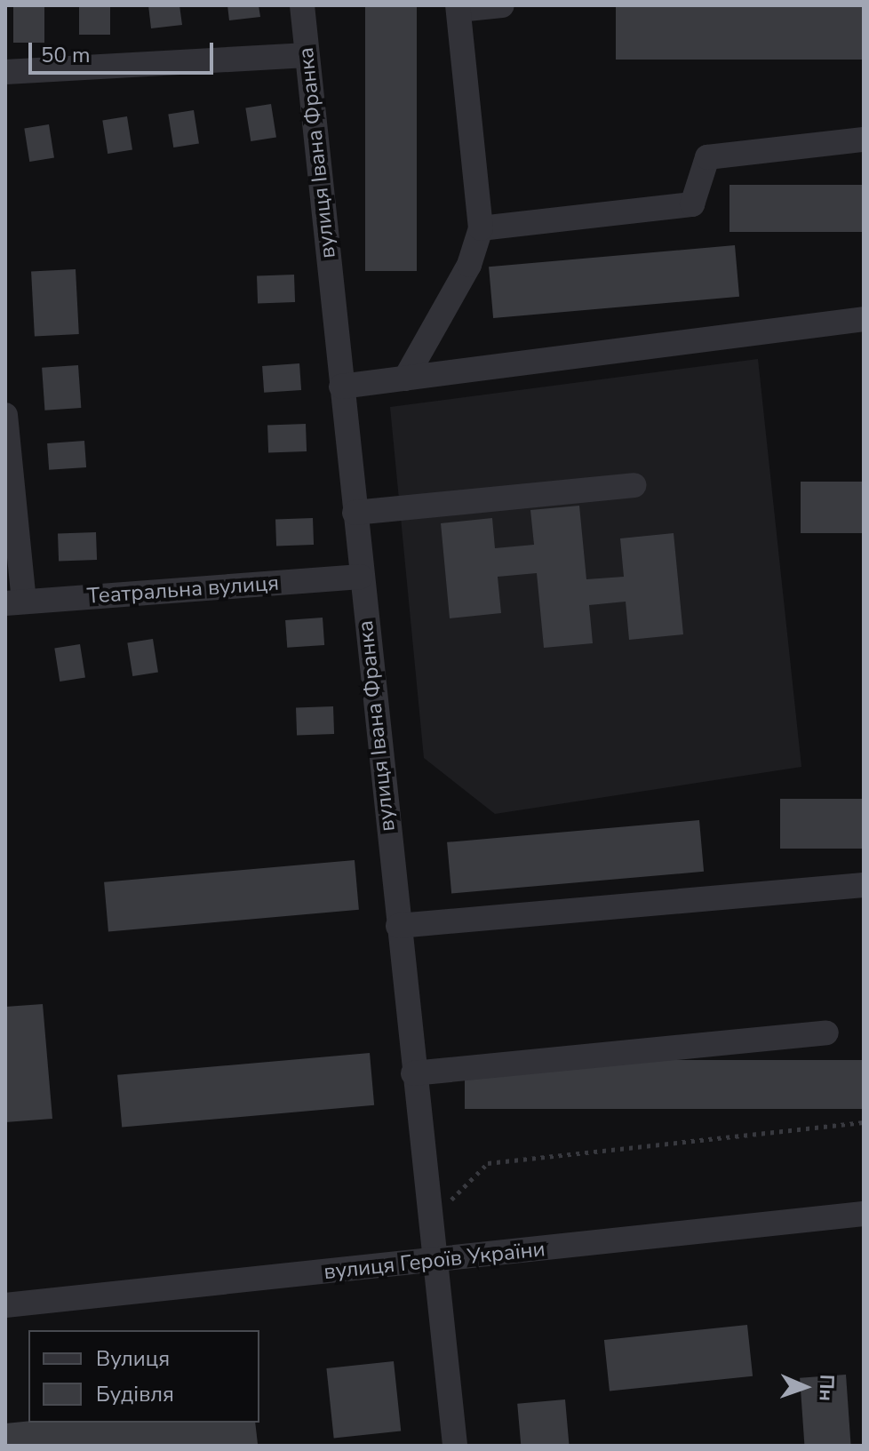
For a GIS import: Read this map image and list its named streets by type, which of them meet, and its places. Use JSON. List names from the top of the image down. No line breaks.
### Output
{"streets":{"street":["вулиця Івана Франка","Театральна вулиця","вулиця Героїв України"]},"crossings":[["вулиця Івана Франка","Театральна вулиця"],["вулиця Івана Франка","вулиця Героїв України"]],"legend":["Вулиця","Будівля"],"scale_bar":"50 m","north":"right"}
